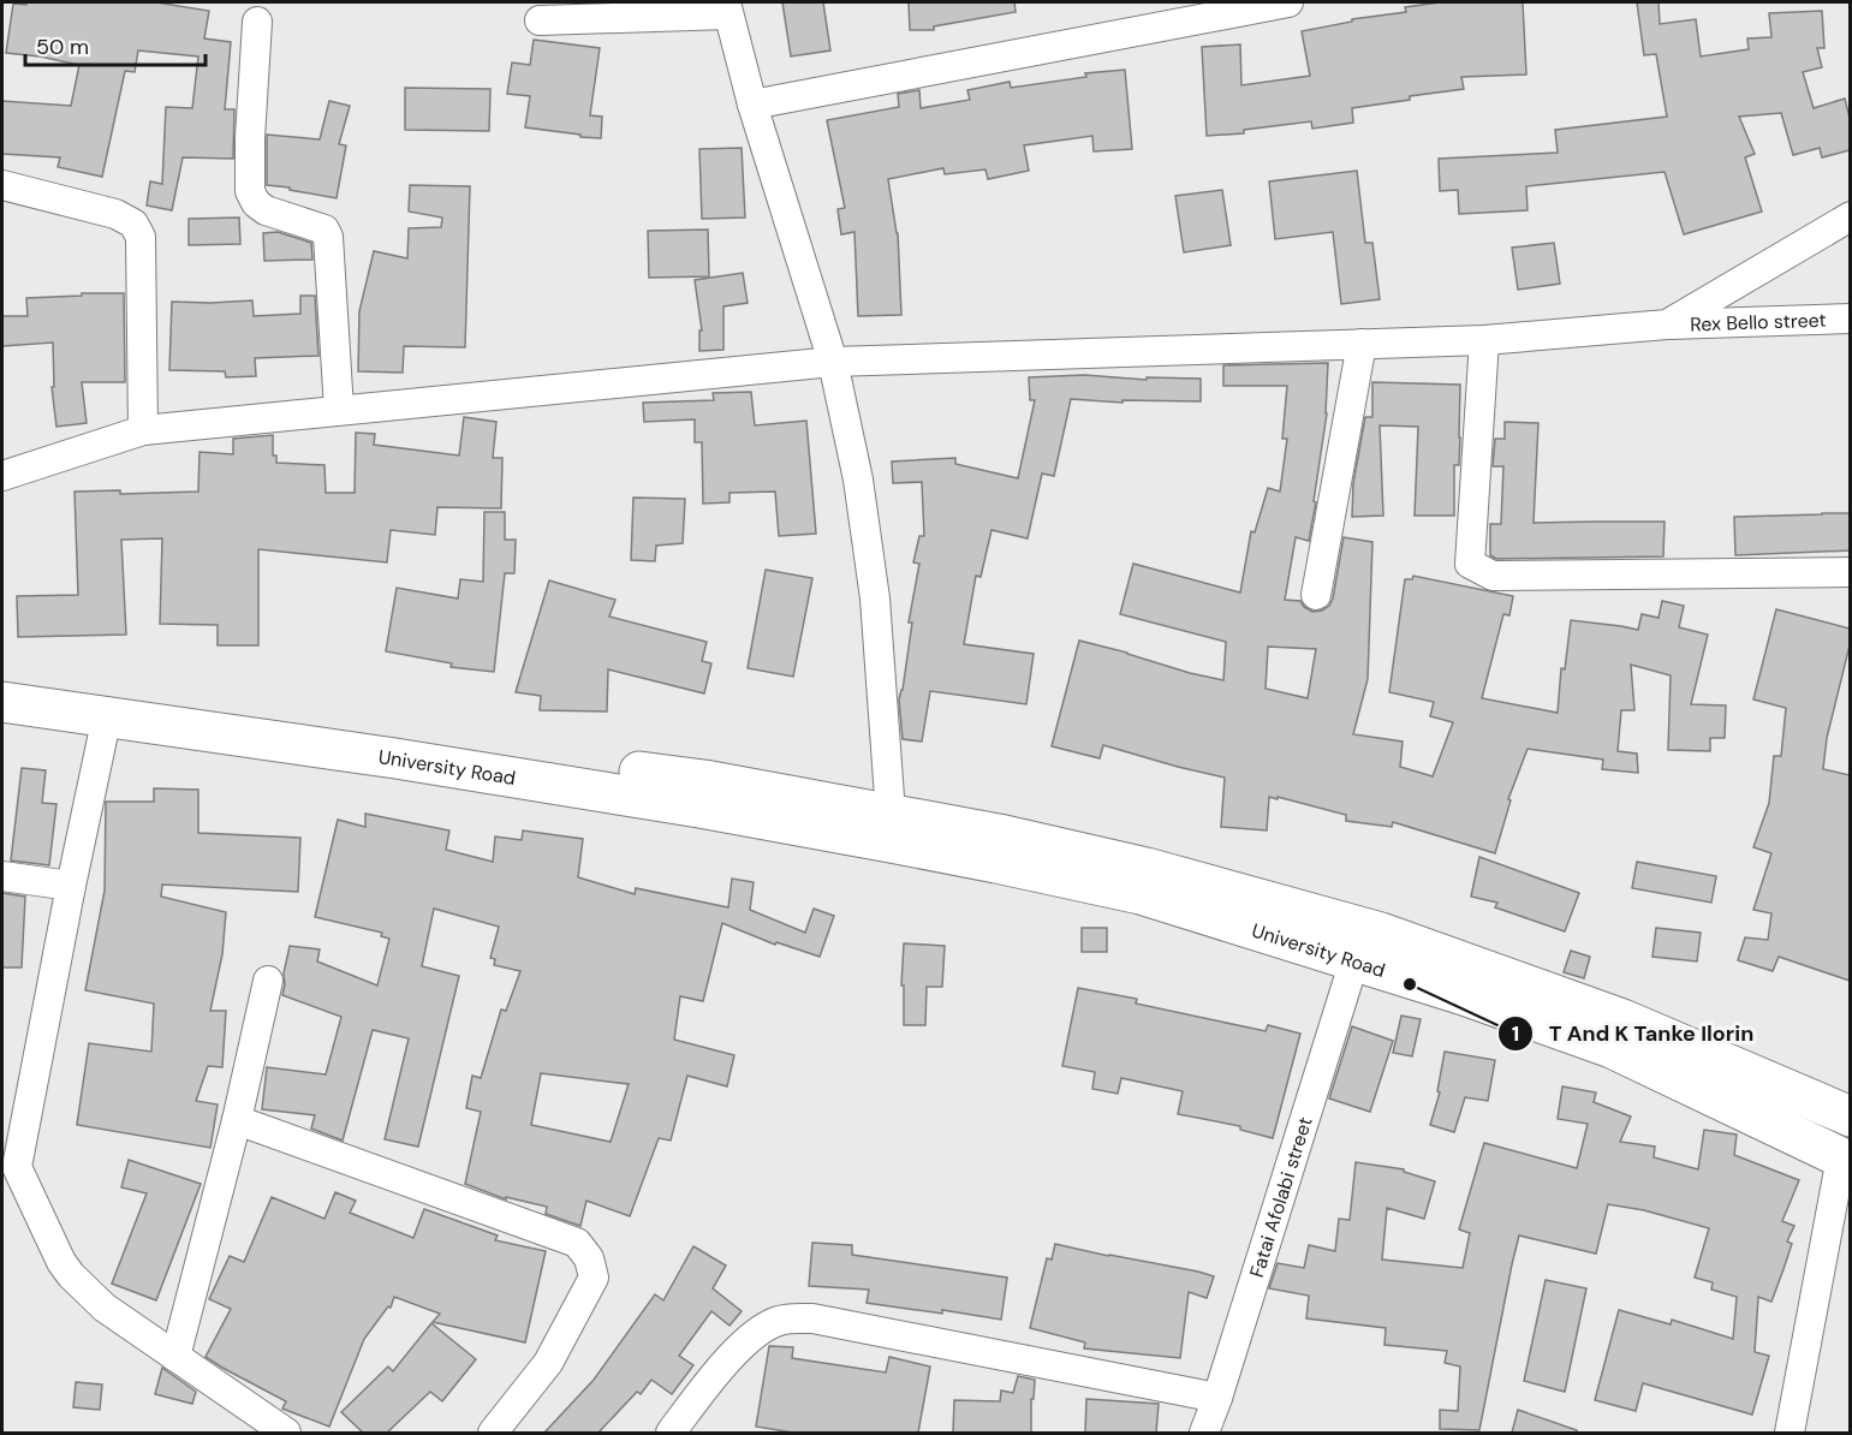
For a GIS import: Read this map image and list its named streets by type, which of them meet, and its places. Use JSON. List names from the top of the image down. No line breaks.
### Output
{"streets":{"main road":["University Road"],"street":["Rex Bello street","Fatai Afolabi street"]},"crossings":[["University Road","Fatai Afolabi street"]],"places":["T And K Tanke Ilorin"],"scale_bar":"50 m"}
